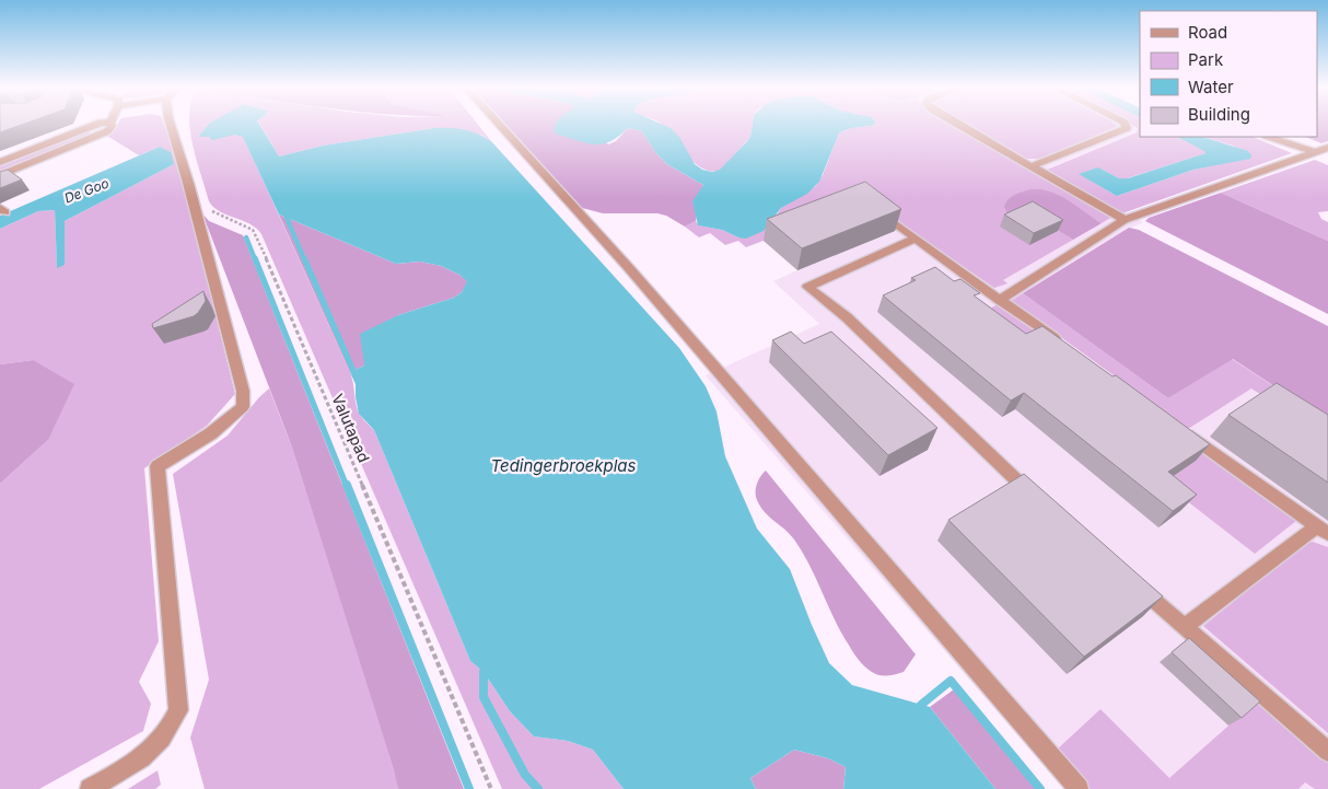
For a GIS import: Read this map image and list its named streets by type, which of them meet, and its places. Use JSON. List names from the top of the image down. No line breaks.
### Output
{"streets":{"path":["Valutapad"]},"water":["De Goo","Tedingerbroekplas"],"legend":["Road","Park","Water","Building"]}
